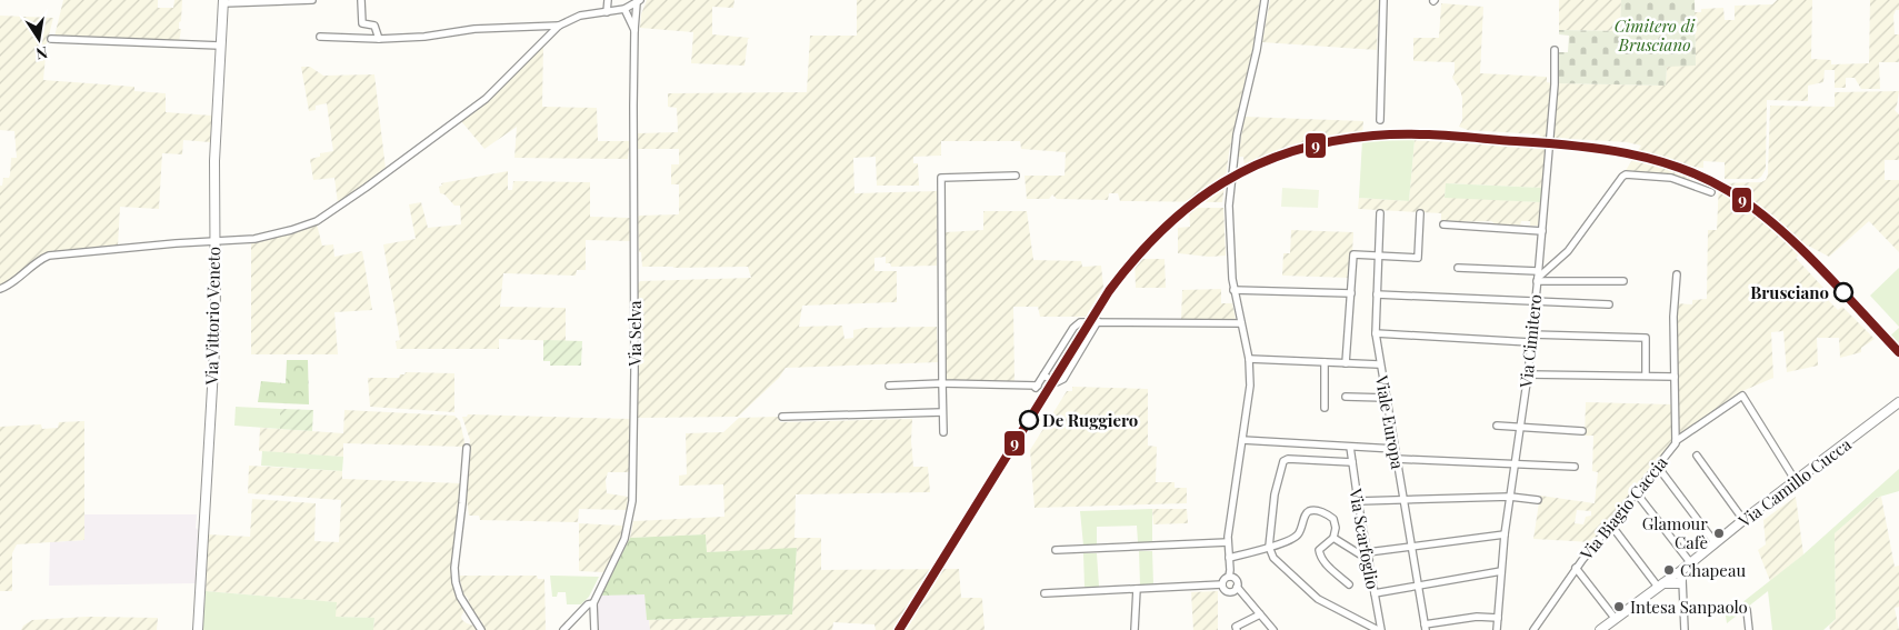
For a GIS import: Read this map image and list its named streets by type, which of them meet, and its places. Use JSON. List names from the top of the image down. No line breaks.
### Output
{"streets":{"street":["Via Vittorio Veneto","Via Selva","Via Cimitero","Viale Europa","Via Camillo Cucca","Via Biagio Caccia","Via Scarfoglio"]},"parks":["Cimitero di Brusciano"],"places":["Brusciano","De Ruggiero","Glamour Cafè","Chapeau","Intesa Sanpaolo"],"lines":["transit line 9"],"north":"bottom"}
